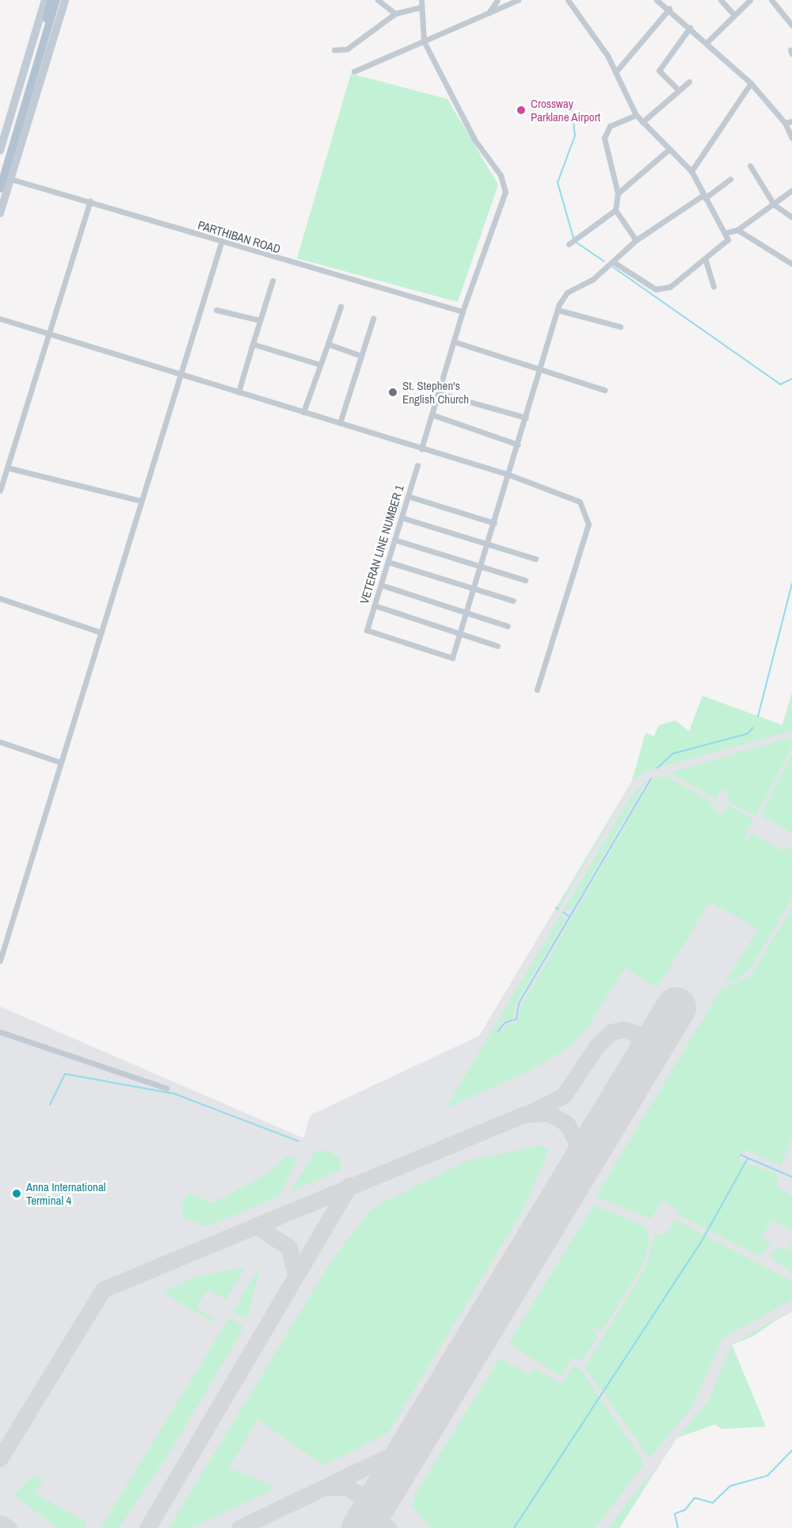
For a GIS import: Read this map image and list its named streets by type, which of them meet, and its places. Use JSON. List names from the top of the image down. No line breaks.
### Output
{"streets":{"street":["PARTHIBAN ROAD","VETERAN LINE NUMBER 1"]},"places":["Crossway Parklane Airport","St. Stephen's English Church","Anna International Terminal 4"]}
